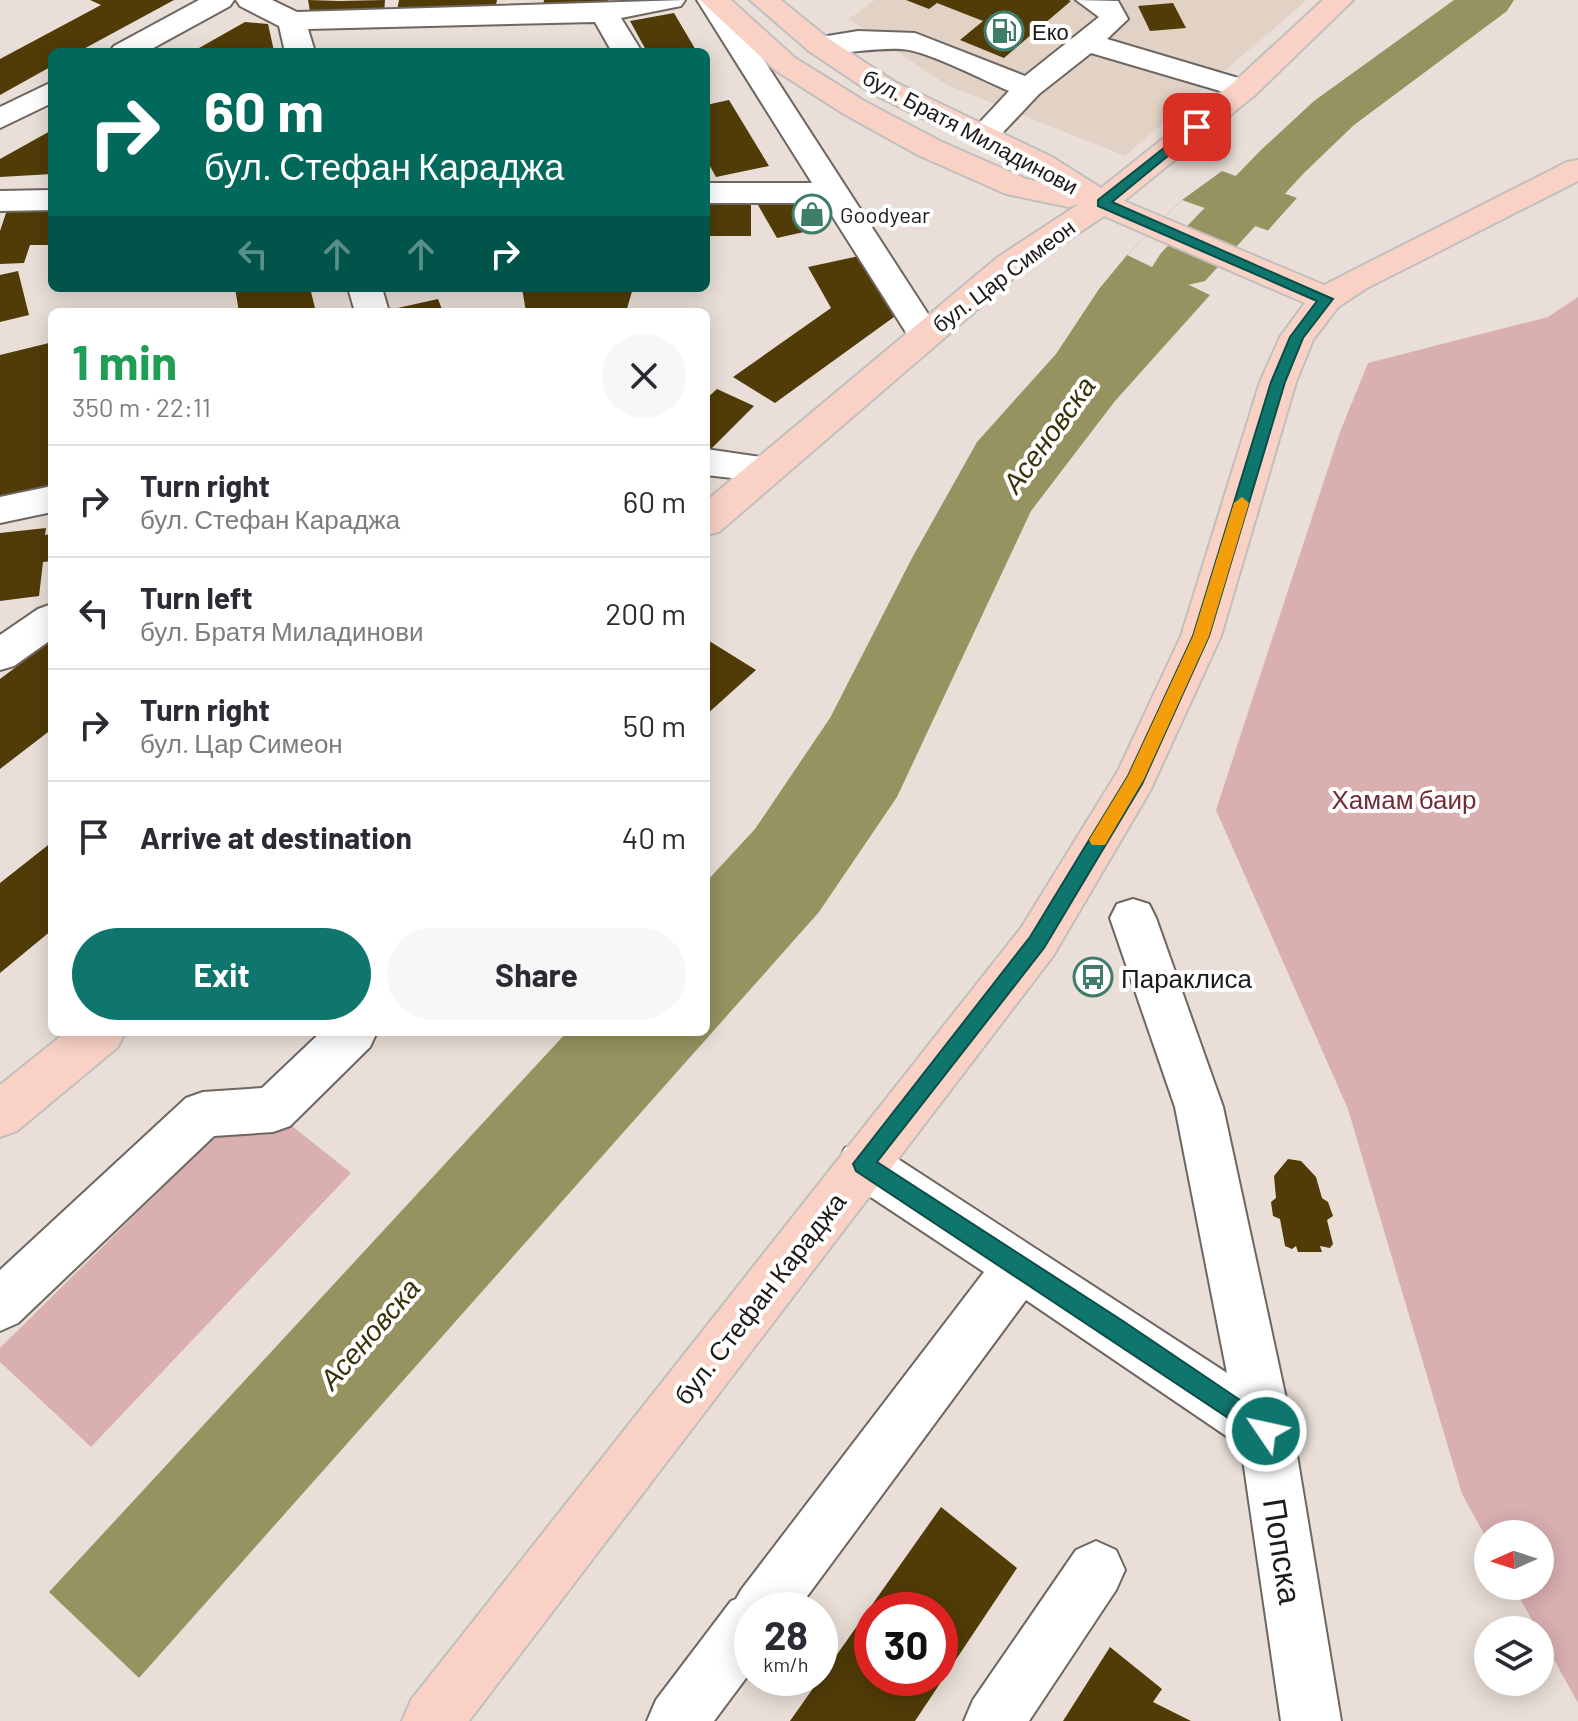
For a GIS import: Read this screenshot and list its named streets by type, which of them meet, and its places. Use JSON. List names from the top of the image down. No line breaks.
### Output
{"streets":{"main road":["бул. Братя Миладинови","бул. Цар Симеон","бул. Стефан Караджа"],"street":["Попска"]},"crossings":[["бул. Братя Миладинови","бул. Цар Симеон"],["бул. Братя Миладинови","бул. Стефан Караджа"]],"water":["Асеновска"],"parks":["Хамам баир"],"places":{"fuel station":["Еко"],"shop":["Goodyear"],"bus stop":["Параклиса"]},"north":"left","page":{"turn":["60 m","бул. Стефан Караджа"],"heading":["1 min","350 m · 22:11"],"list":[{"name":"Turn right","note":"бул. Стефан Караджа","value":"60 m"},{"name":"Turn left","note":"бул. Братя Миладинови","value":"200 m"},{"name":"Turn right","note":"бул. Цар Симеон","value":"50 m"},{"name":"Arrive at destination","value":"40 m"}],"buttons":["Exit","Share"],"speed":"28 km/h","limit":"30"}}
